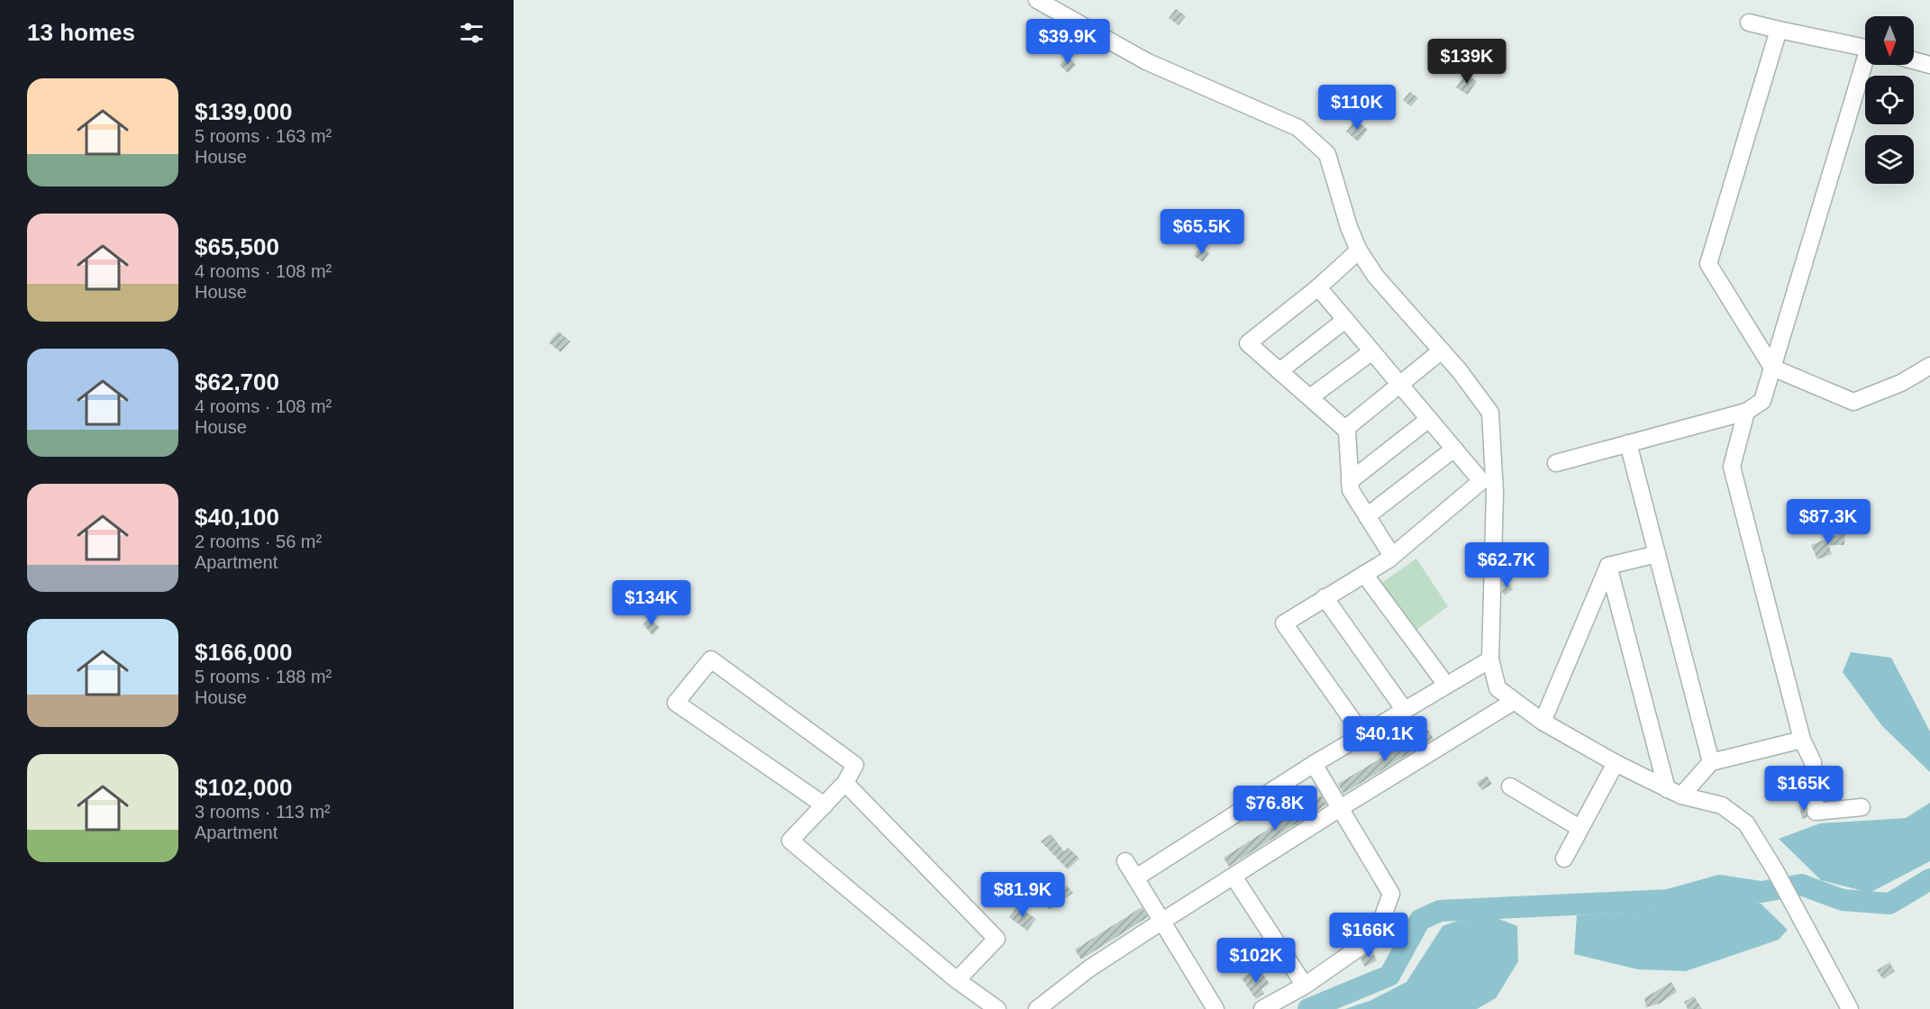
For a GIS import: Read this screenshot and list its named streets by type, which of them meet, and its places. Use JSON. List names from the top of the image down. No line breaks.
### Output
{"north":"bottom","page":{"heading":"13 homes","price":["$39.9K","$139K","$110K","$65.5K","$87.3K","$62.7K","$134K","$40.1K","$165K","$76.8K","$81.9K","$166K","$102K"],"list":[{"name":"$139,000","note":"5 rooms · 163 m² · House"},{"name":"$65,500","note":"4 rooms · 108 m² · House"},{"name":"$62,700","note":"4 rooms · 108 m² · House"},{"name":"$40,100","note":"2 rooms · 56 m² · Apartment"},{"name":"$166,000","note":"5 rooms · 188 m² · House"},{"name":"$102,000","note":"3 rooms · 113 m² · Apartment"}]}}
